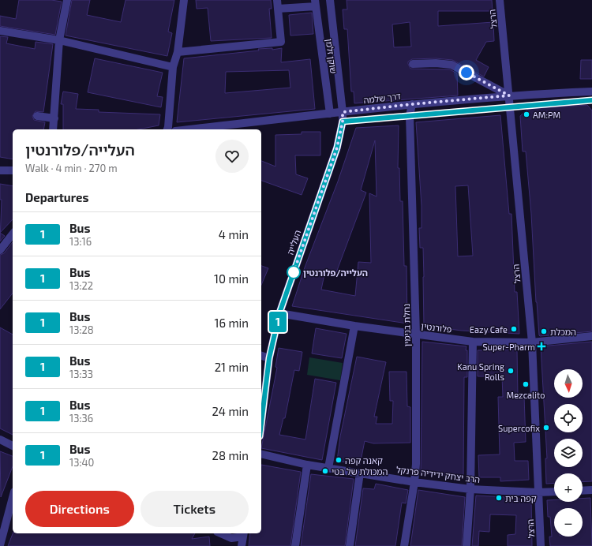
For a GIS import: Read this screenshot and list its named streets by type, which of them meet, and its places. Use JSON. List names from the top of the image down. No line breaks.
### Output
{"streets":{"street":["הרצל","שוקן זלמן","דרך שלמה","העלייה","נחלת בנימין","פלורנטין","הרב יצחק ידידיה פרנקל"]},"crossings":[["הרצל","דרך שלמה"],["הרצל","פלורנטין"],["הרצל","הרב יצחק ידידיה פרנקל"],["שוקן זלמן","דרך שלמה"],["שוקן זלמן","העלייה"],["דרך שלמה","העלייה"],["דרך שלמה","נחלת בנימין"],["העלייה","פלורנטין"],["נחלת בנימין","פלורנטין"],["נחלת בנימין","הרב יצחק ידידיה פרנקל"]],"places":{"other":["AM:PM","העלייה/פלורנטין","Eazy Cafe","המכלת","Kanu Spring Rolls","Mezcalito","Supercofix","קאנה קפה","המכולת של בטי","קפה בית"],"health":["Super-Pharm"]},"lines":["bus line 1"],"north":"bottom","page":{"on_map":"1","heading":[["העלייה/פלורנטין","Walk · 4 min · 270 m"],"Departures"],"list":[{"mark":"1","name":"Bus","note":"13:16","value":"4 min"},{"mark":"1","name":"Bus","note":"13:22","value":"10 min"},{"mark":"1","name":"Bus","note":"13:28","value":"16 min"},{"mark":"1","name":"Bus","note":"13:33","value":"21 min"},{"mark":"1","name":"Bus","note":"13:36","value":"24 min"},{"mark":"1","name":"Bus","note":"13:40","value":"28 min"}],"map_buttons":["+","−"],"buttons":["Directions","Tickets"]}}
